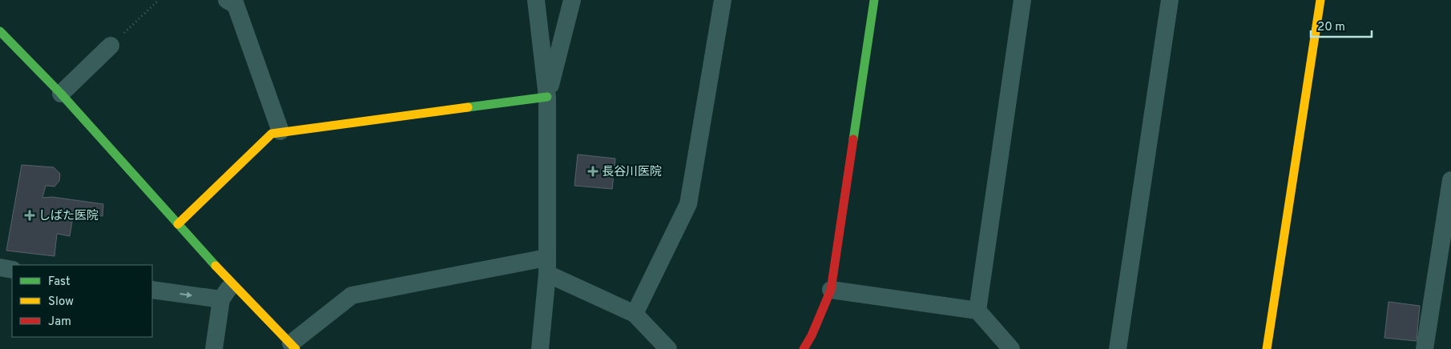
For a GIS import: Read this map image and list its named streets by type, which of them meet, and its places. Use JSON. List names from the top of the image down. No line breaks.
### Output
{"places":{"health":["長谷川医院","しばた医院"]},"legend":["Fast","Slow","Jam"],"scale_bar":"20 m"}
